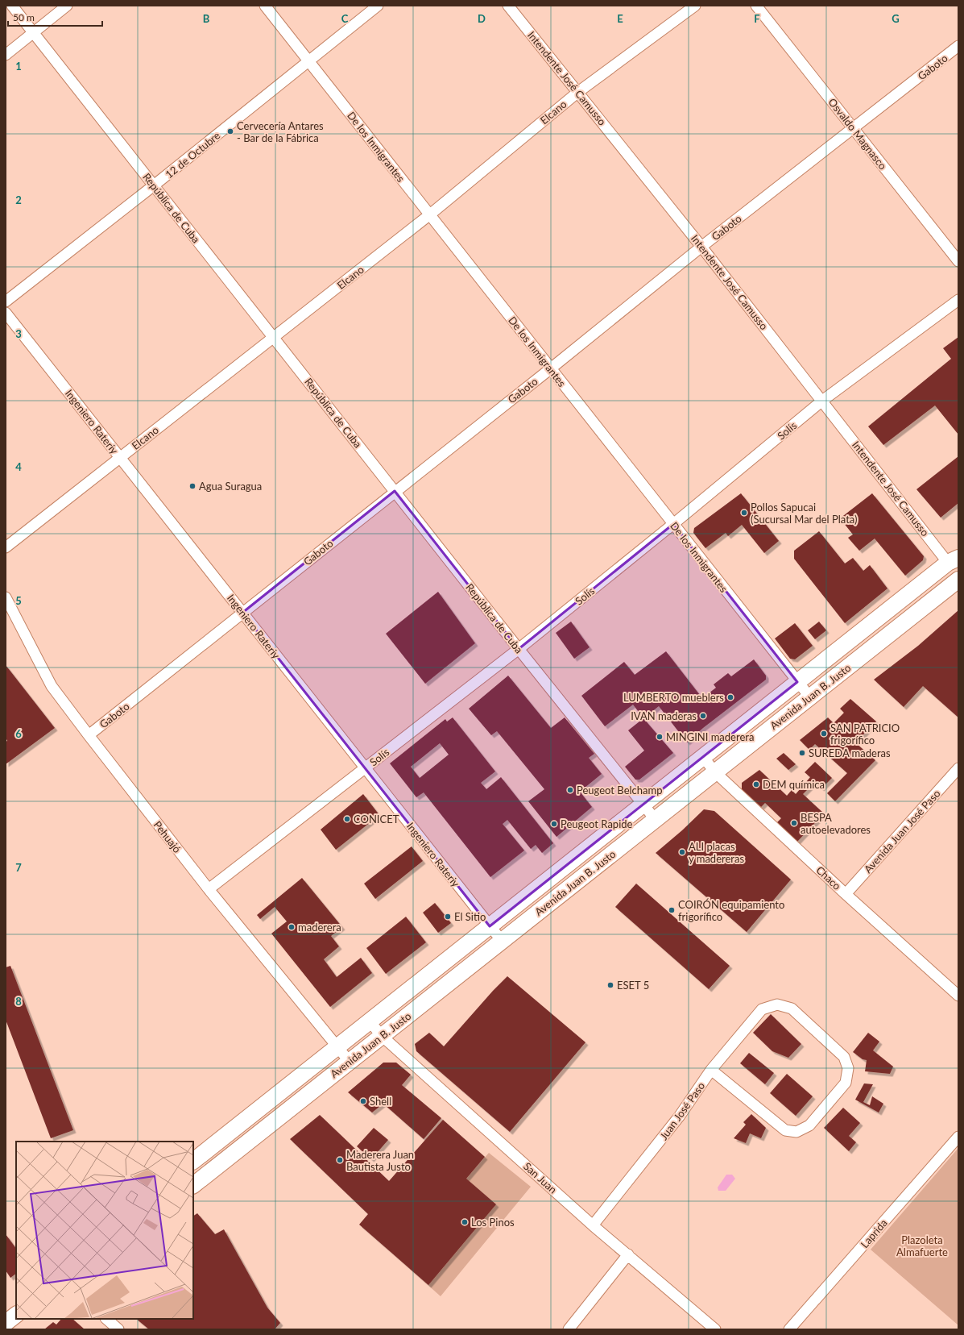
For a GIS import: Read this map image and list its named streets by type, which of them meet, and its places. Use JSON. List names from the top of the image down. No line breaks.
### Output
{"streets":{"main road":["Avenida Juan B. Justo"],"street":["Gaboto","Intendente José Camusso","Elcano","Osvaldo Magnasco","De los Inmigrantes","12 de Octubre","República de Cuba","Ingeniero Rateriy","Solís","Avenida Juan José Paso","Pehuajó","Chaco","Juan José Paso","San Juan","Laprida"]},"crossings":[["Gaboto","Intendente José Camusso"],["Gaboto","Osvaldo Magnasco"],["Gaboto","De los Inmigrantes"],["Gaboto","República de Cuba"],["Gaboto","Ingeniero Rateriy"],["Gaboto","Pehuajó"],["Intendente José Camusso","Elcano"],["Intendente José Camusso","Solís"],["Intendente José Camusso","Avenida Juan B. Justo"],["Elcano","De los Inmigrantes"],["Elcano","República de Cuba"],["Elcano","Ingeniero Rateriy"],["De los Inmigrantes","12 de Octubre"],["De los Inmigrantes","Solís"],["De los Inmigrantes","Avenida Juan B. Justo"],["12 de Octubre","República de Cuba"],["República de Cuba","Solís"],["República de Cuba","Avenida Juan B. Justo"],["Ingeniero Rateriy","Solís"],["Ingeniero Rateriy","Avenida Juan B. Justo"],["Solís","Pehuajó"],["Avenida Juan B. Justo","Pehuajó"],["Avenida Juan B. Justo","Chaco"],["Avenida Juan B. Justo","San Juan"],["Avenida Juan José Paso","Chaco"],["Juan José Paso","San Juan"]],"parks":["Plazoleta Almafuerte"],"places":["Cervecería Antares - Bar de la Fábrica","Agua Suragua","Pollos Sapucai (Sucursal Mar del Plata)","LUMBERTO mueblers","IVAN maderas","SAN PATRICIO frigorífico","MINGINI maderera","SUREDA maderas","DEM química","Peugeot Belchamp","CONICET","BESPA autoelevadores","Peugeot Rapide","ALI placas y madereras","COIRÓN equipamiento frigorífico","El Sitio","maderera","ESET 5","Shell","Maderera Juan Bautista Justo","Los Pinos"],"scale_bar":"50 m","grid":{"columns":["B","C","D","E","F","G"],"rows":["1","2","3","4","5","6","7","8"]}}
